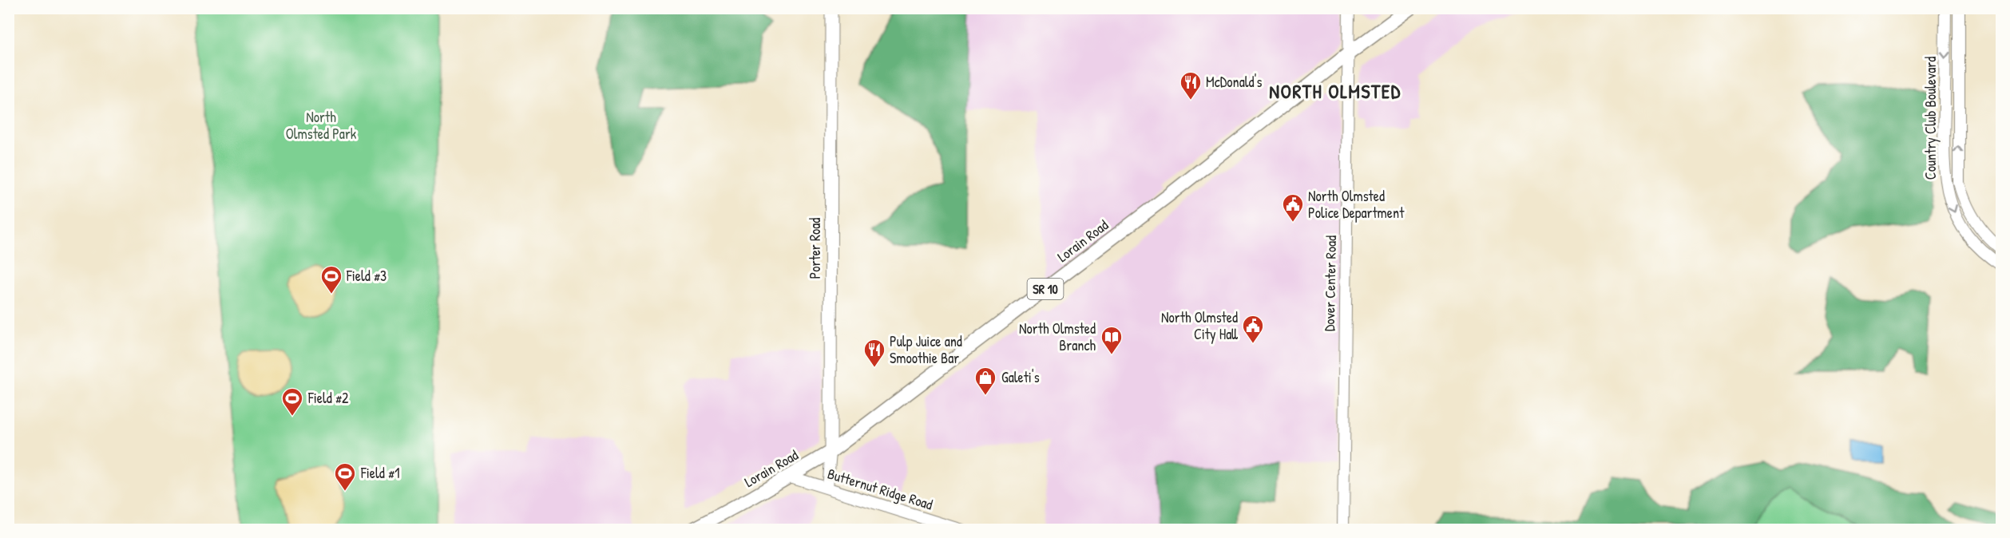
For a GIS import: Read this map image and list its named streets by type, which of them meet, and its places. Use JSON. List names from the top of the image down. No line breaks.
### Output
{"streets":{"main road":["Lorain Road","Porter Road","SR 10"],"street":["Country Club Boulevard","Dover Center Road","Butternut Ridge Road"]},"crossings":[["Lorain Road","Porter Road"],["Lorain Road","Dover Center Road"],["Lorain Road","Butternut Ridge Road"],["Porter Road","Butternut Ridge Road"]],"districts":["NORTH OLMSTED"],"parks":["North Olmsted Park"],"places":{"restaurant":["McDonald's","Pulp Juice and Smoothie Bar"],"public building":["North Olmsted Police Department","North Olmsted City Hall"],"sports":["Field #3","Field #2","Field #1"],"library":["North Olmsted Branch"],"shop":["Galeti's"]}}
